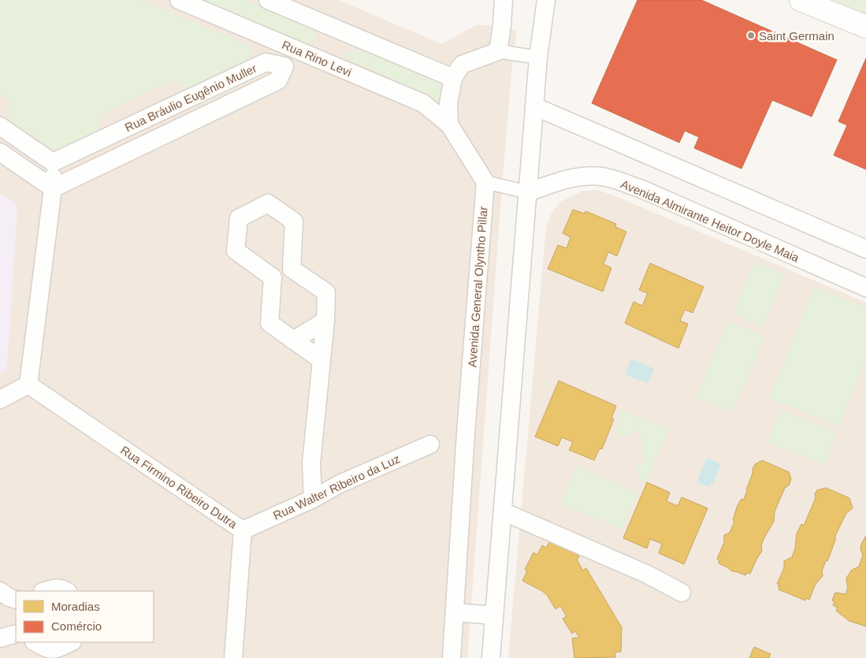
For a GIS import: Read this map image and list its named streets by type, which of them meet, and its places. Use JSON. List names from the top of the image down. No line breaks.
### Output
{"streets":{"street":["Rua Rino Levi","Rua Bráulio Eugênio Muller","Avenida Almirante Heitor Doyle Maia","Avenida General Olyntho Pillar","Rua Firmino Ribeiro Dutra","Rua Walter Ribeiro da Luz"]},"crossings":[["Rua Firmino Ribeiro Dutra","Rua Walter Ribeiro da Luz"]],"places":["Saint Germain"],"legend":["Moradias","Comércio"]}
